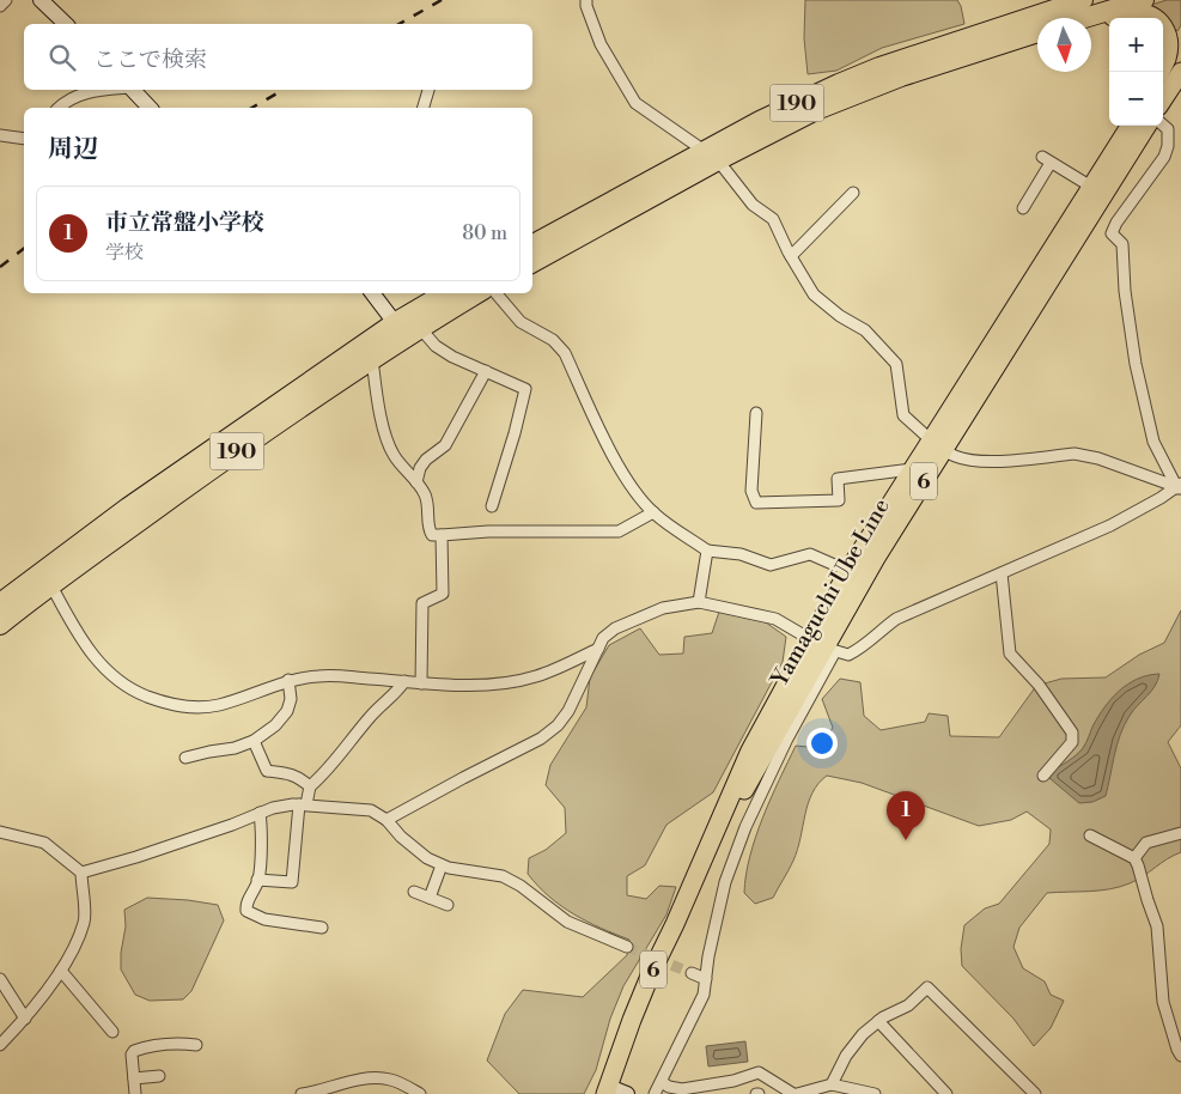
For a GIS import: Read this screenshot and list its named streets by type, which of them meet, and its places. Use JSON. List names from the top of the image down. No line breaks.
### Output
{"streets":{"highway":["190"],"main road":["6","Yamaguchi Ube Line"]},"north":"bottom","page":{"map_buttons":["+","−"],"search":"ここで検索","heading":"周辺","list":[{"mark":"1","name":"市立常盤小学校","note":"学校","value":"80 m"}],"pins":"1"}}
